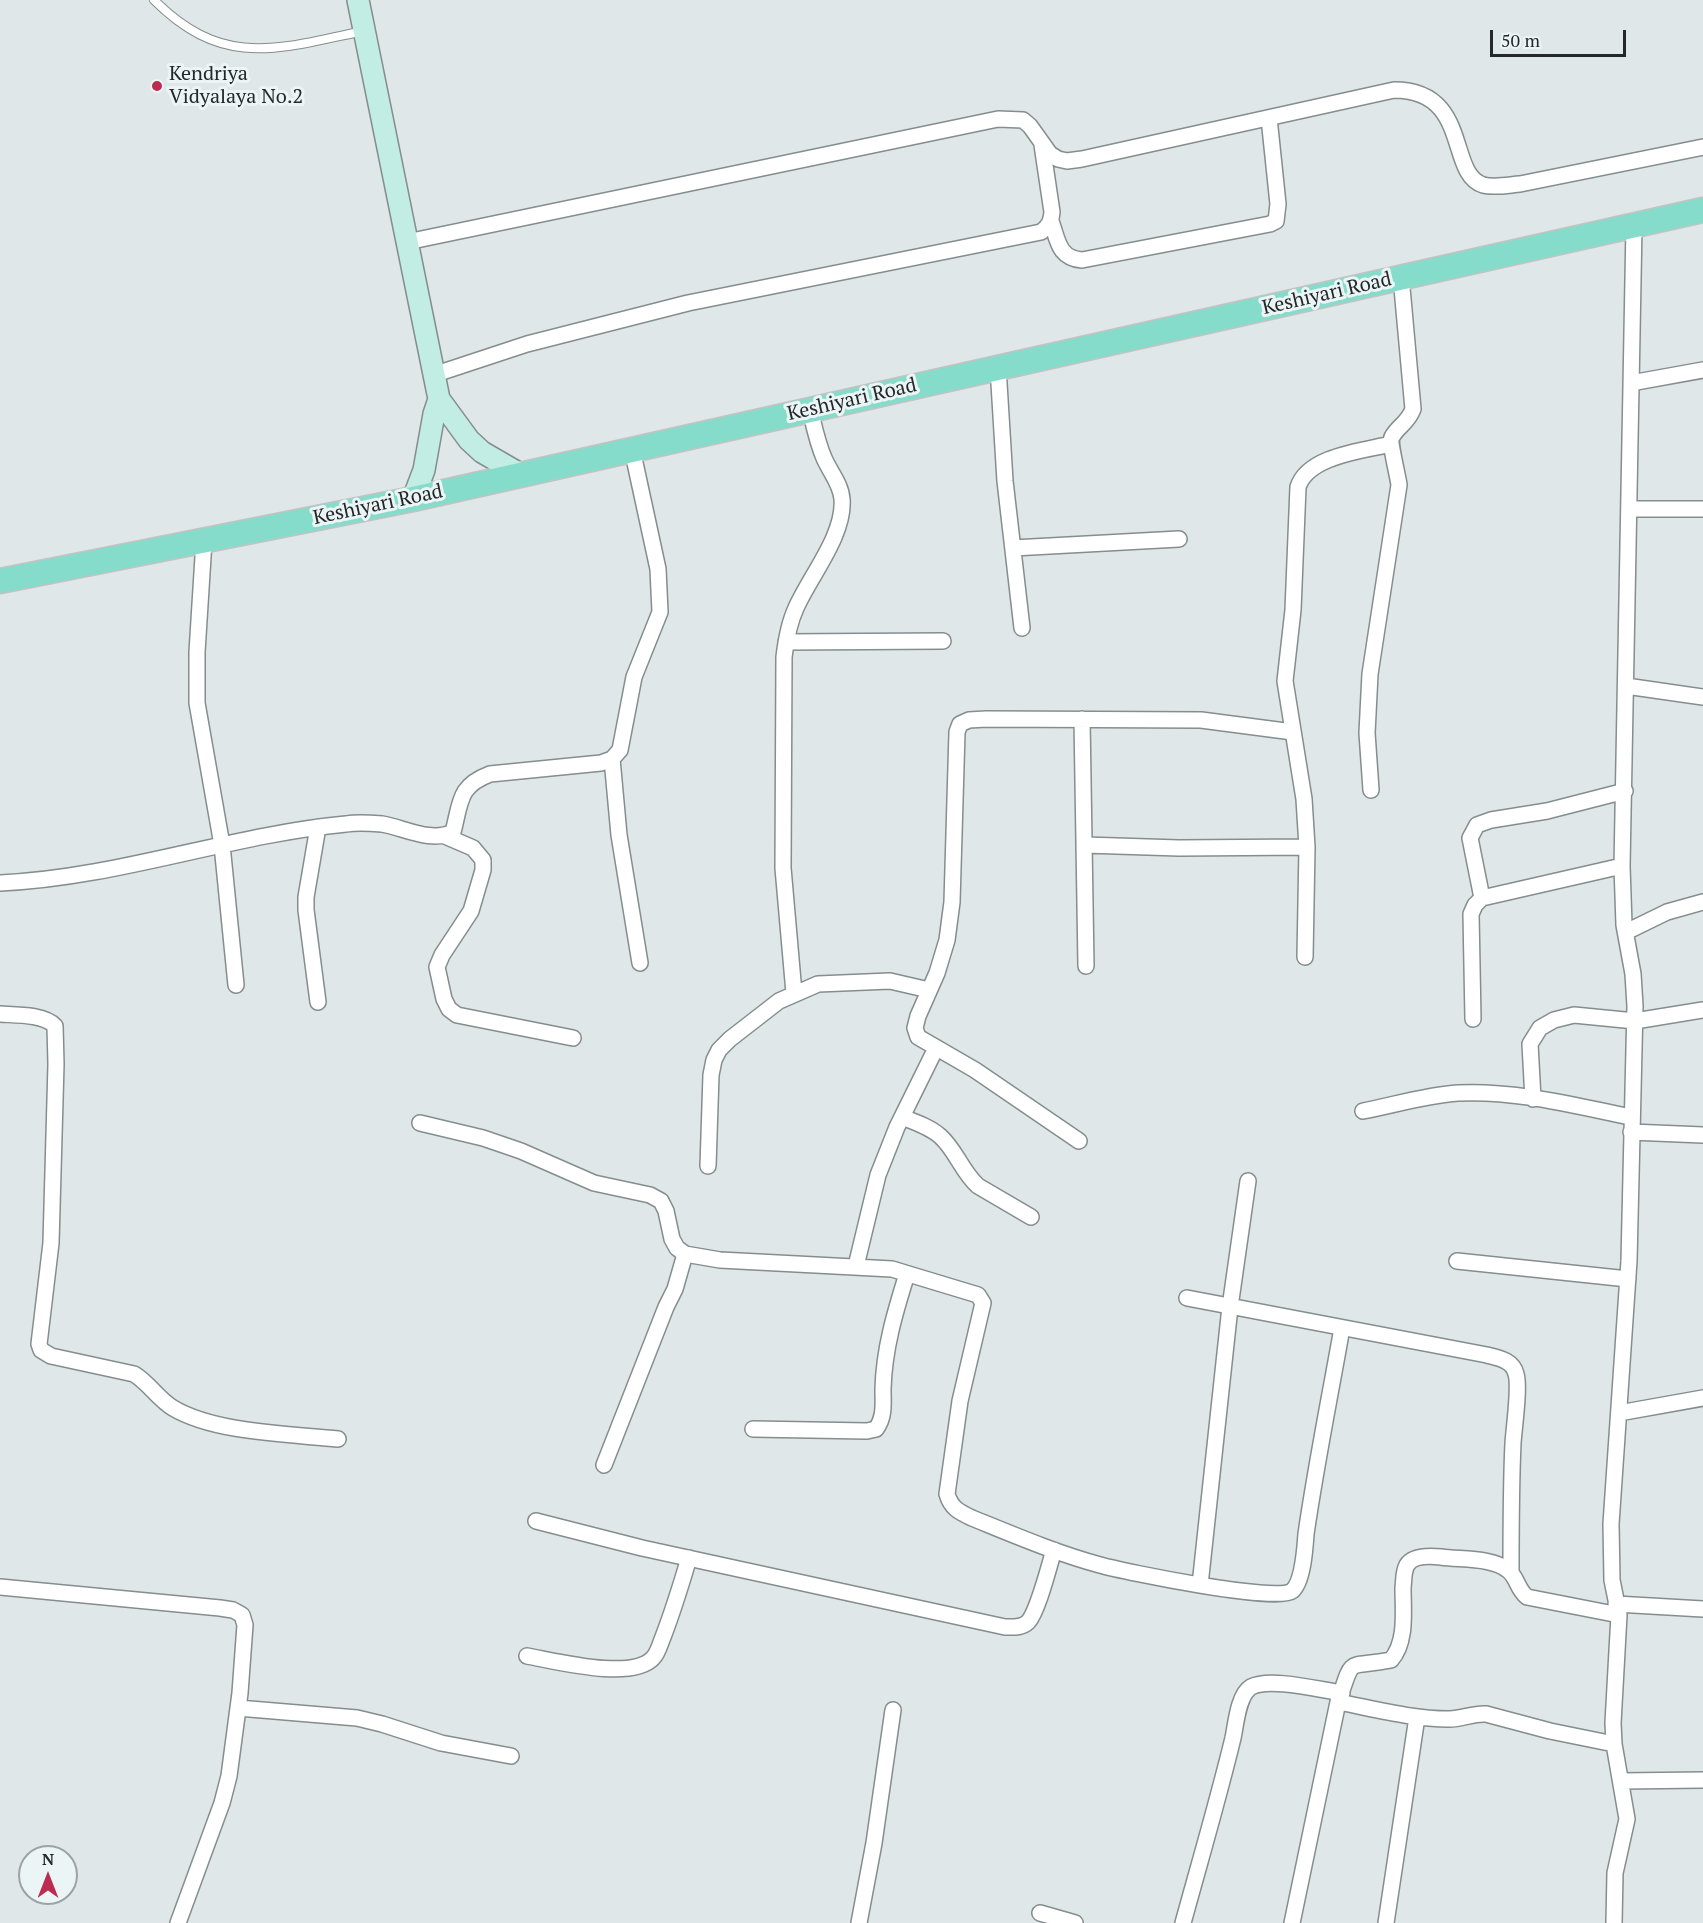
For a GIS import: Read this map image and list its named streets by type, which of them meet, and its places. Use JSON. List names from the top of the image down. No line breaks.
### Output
{"streets":{"main road":["Keshiyari Road"]},"places":["Kendriya Vidyalaya No.2"],"scale_bar":"50 m","north":"top"}
